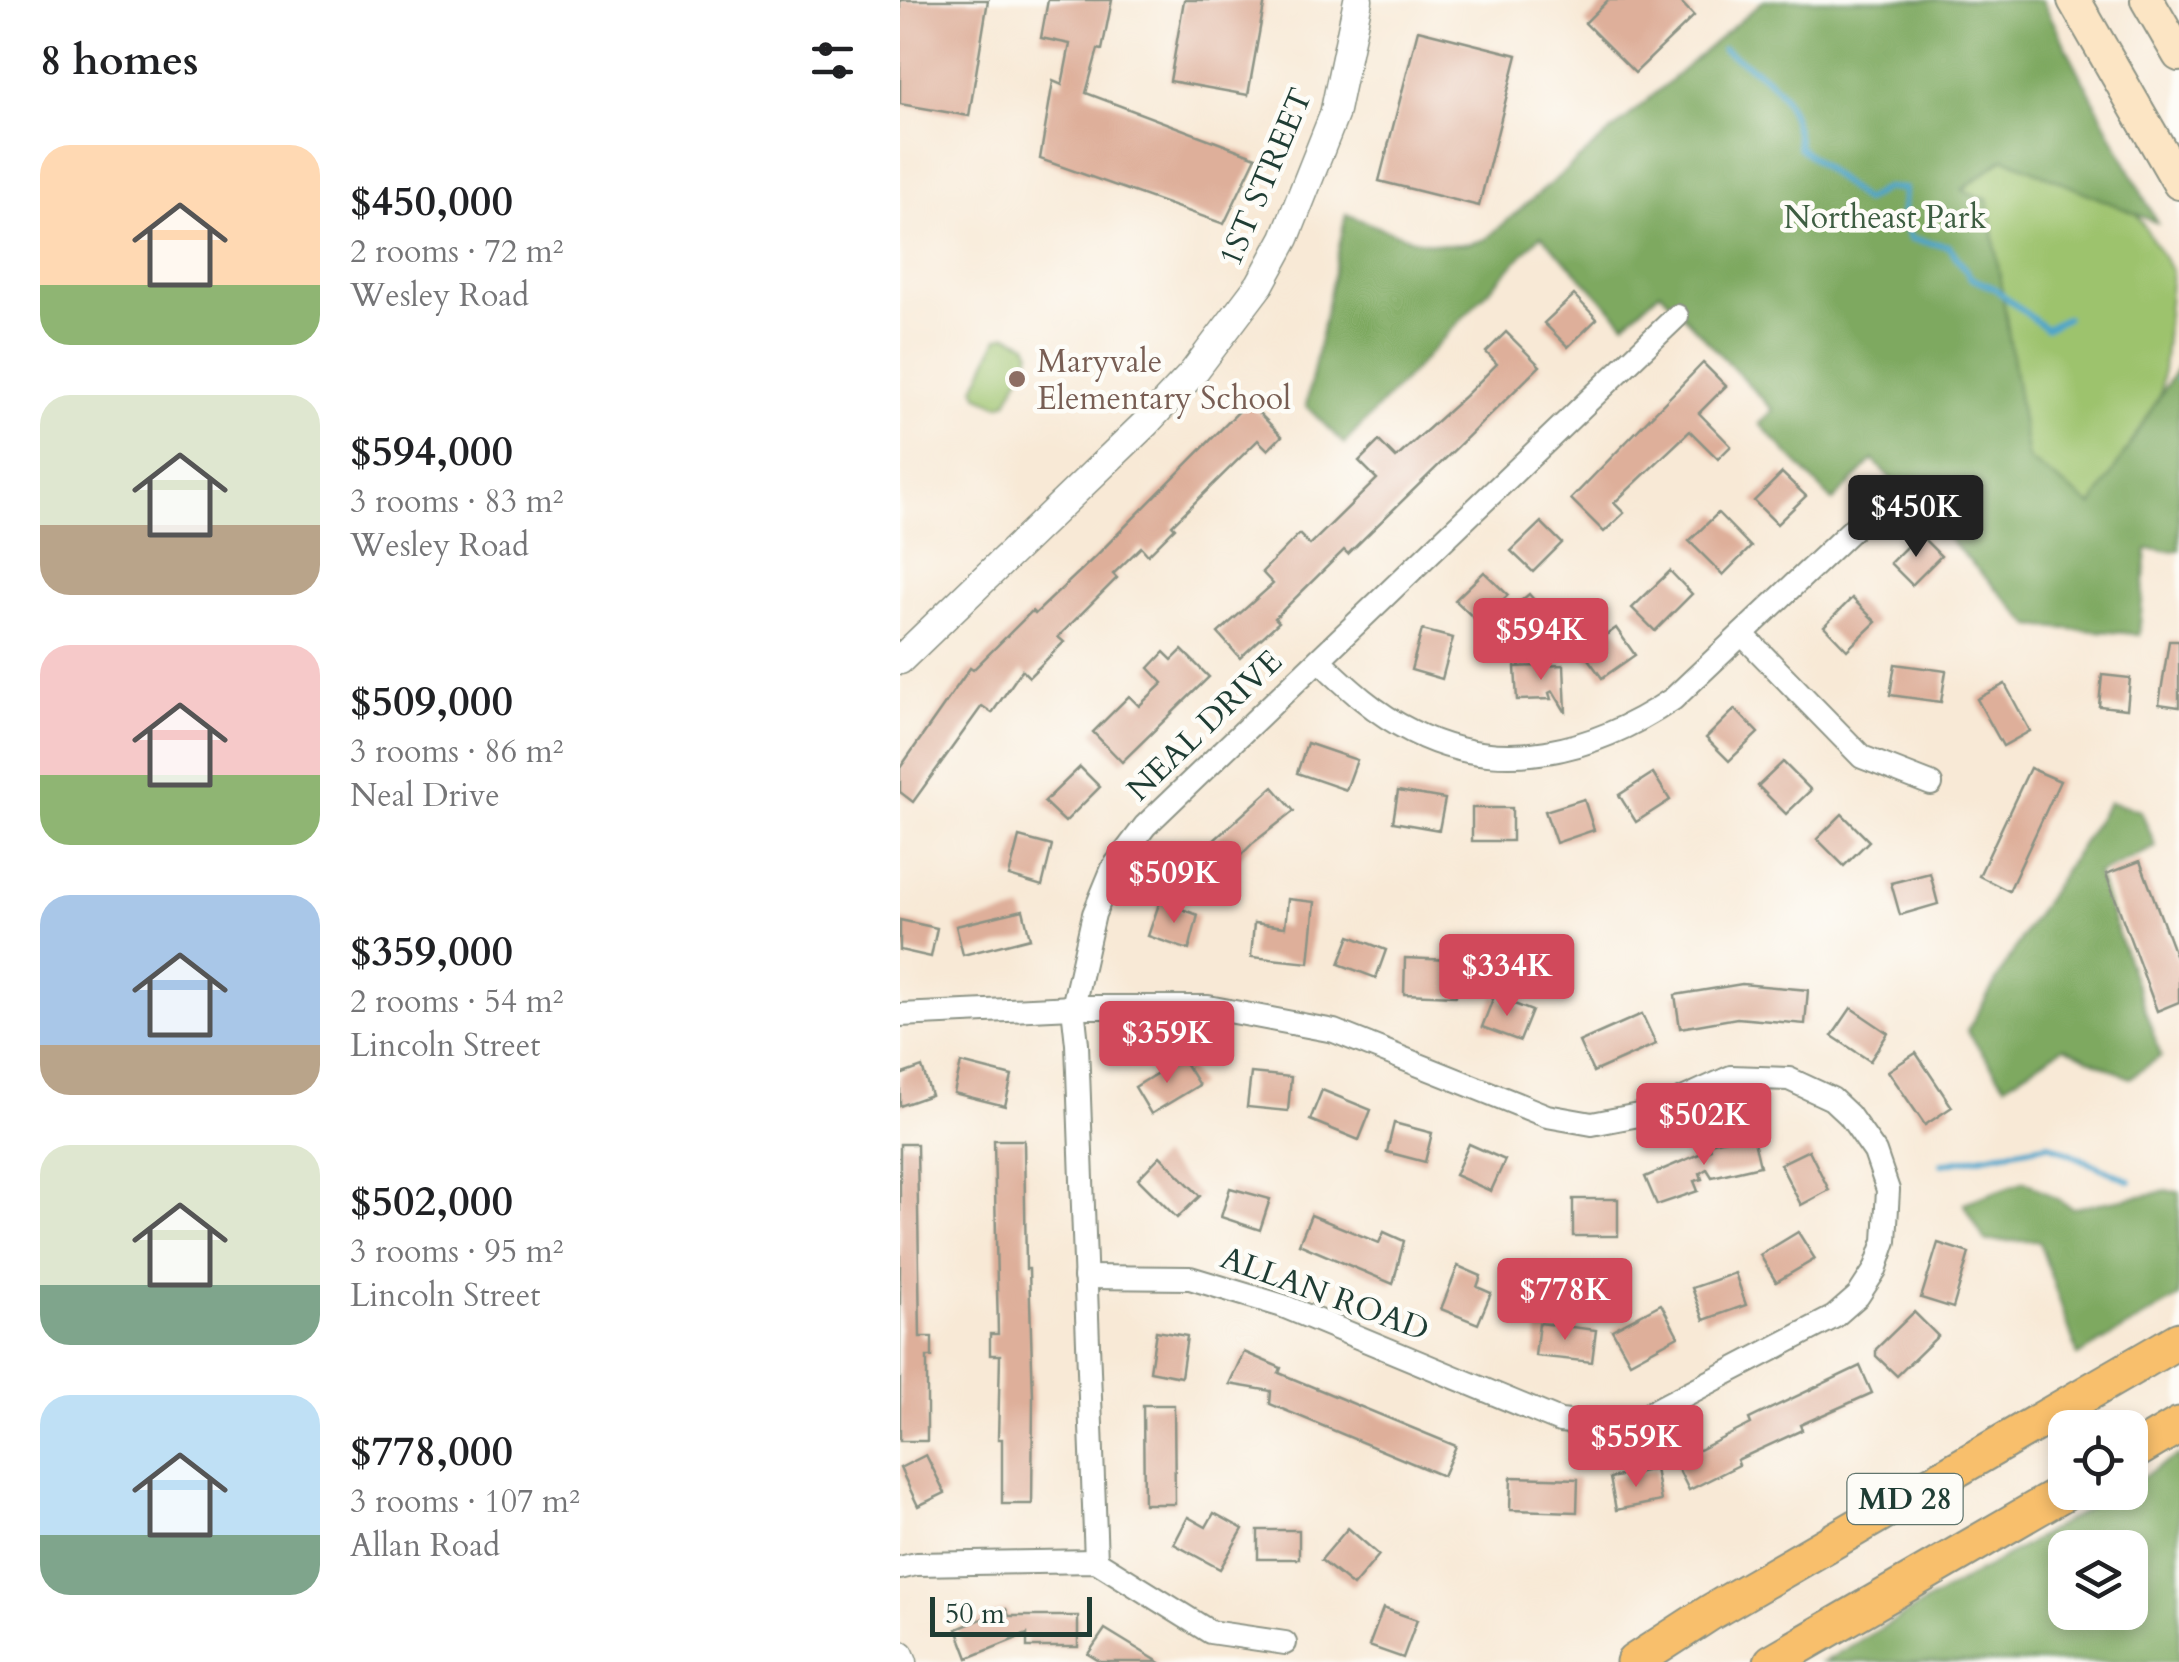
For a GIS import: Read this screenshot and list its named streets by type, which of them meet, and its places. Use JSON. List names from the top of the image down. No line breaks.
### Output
{"streets":{"main road":["MD 28"],"street":["1ST STREET","NEAL DRIVE","ALLAN ROAD"]},"crossings":[["NEAL DRIVE","ALLAN ROAD"]],"parks":["Northeast Park"],"places":["Maryvale Elementary School"],"scale_bar":"50 m","page":{"heading":"8 homes","list":[{"name":"$450,000","note":"2 rooms · 72 m² · Wesley Road"},{"name":"$594,000","note":"3 rooms · 83 m² · Wesley Road"},{"name":"$509,000","note":"3 rooms · 86 m² · Neal Drive"},{"name":"$359,000","note":"2 rooms · 54 m² · Lincoln Street"},{"name":"$502,000","note":"3 rooms · 95 m² · Lincoln Street"},{"name":"$778,000","note":"3 rooms · 107 m² · Allan Road"}],"price":["$450K","$594K","$509K","$334K","$359K","$502K","$778K","$559K"],"scale":"50 m"}}
